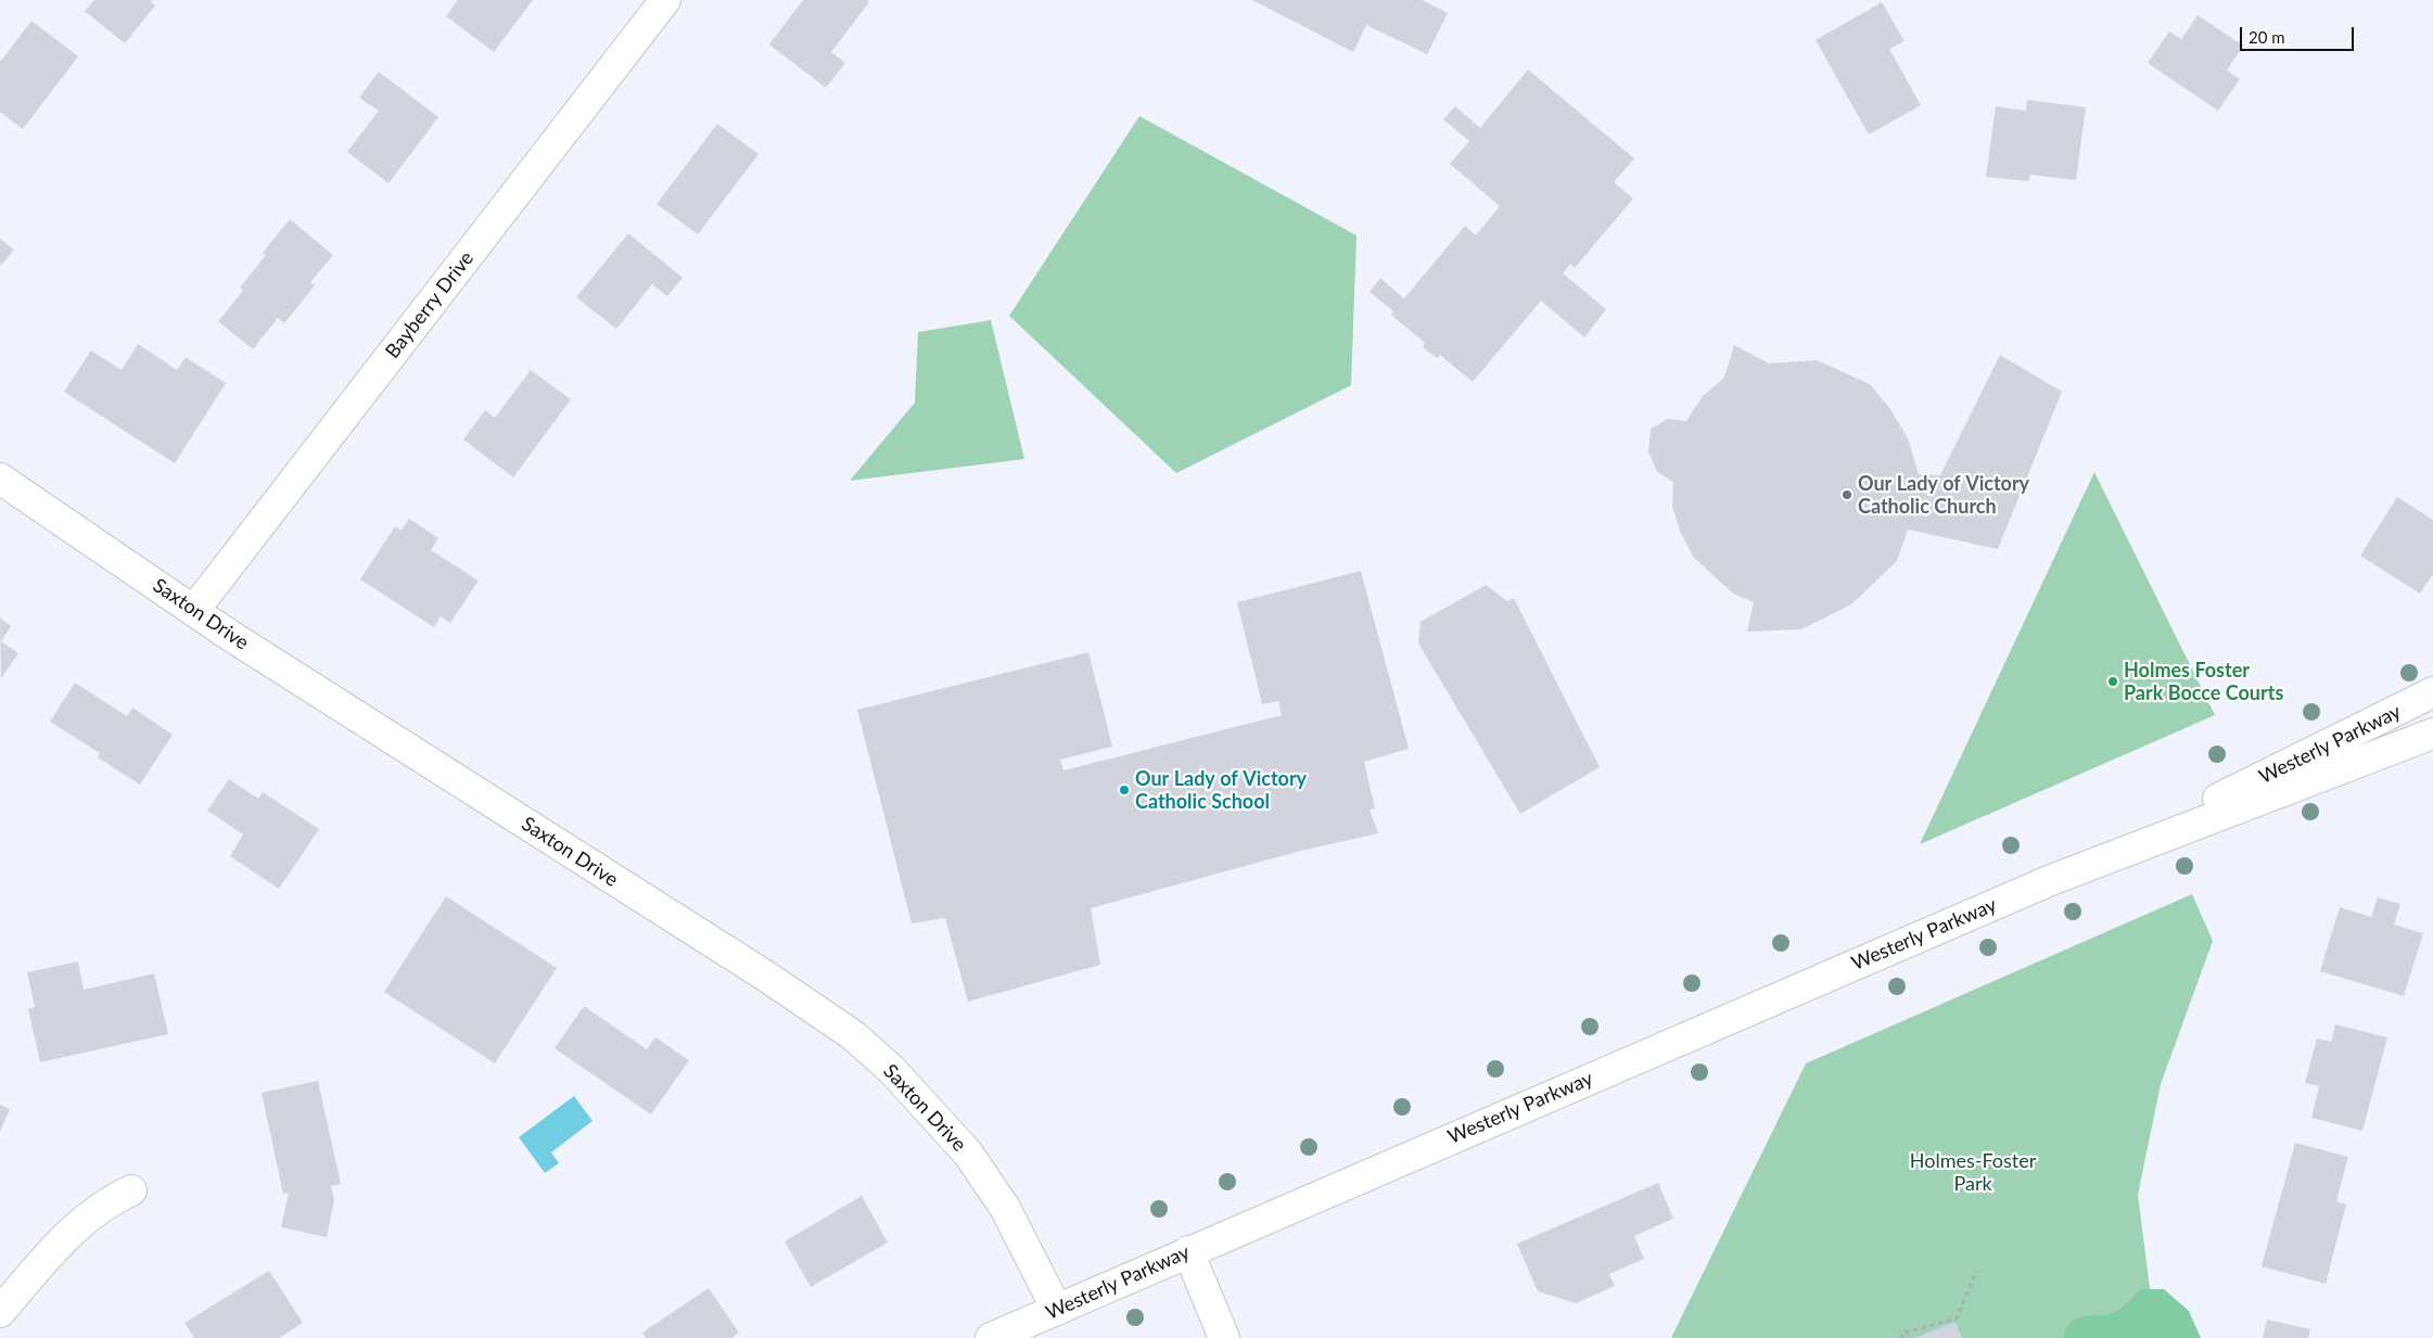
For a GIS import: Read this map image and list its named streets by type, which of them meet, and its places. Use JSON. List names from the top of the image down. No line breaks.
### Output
{"streets":{"street":["Bayberry Drive","Saxton Drive","Westerly Parkway"]},"crossings":[["Bayberry Drive","Saxton Drive"],["Saxton Drive","Westerly Parkway"]],"parks":["Holmes-Foster Park"],"places":["Our Lady of Victory Catholic Church","Holmes Foster Park Bocce Courts","Our Lady of Victory Catholic School"],"scale_bar":"20 m"}
